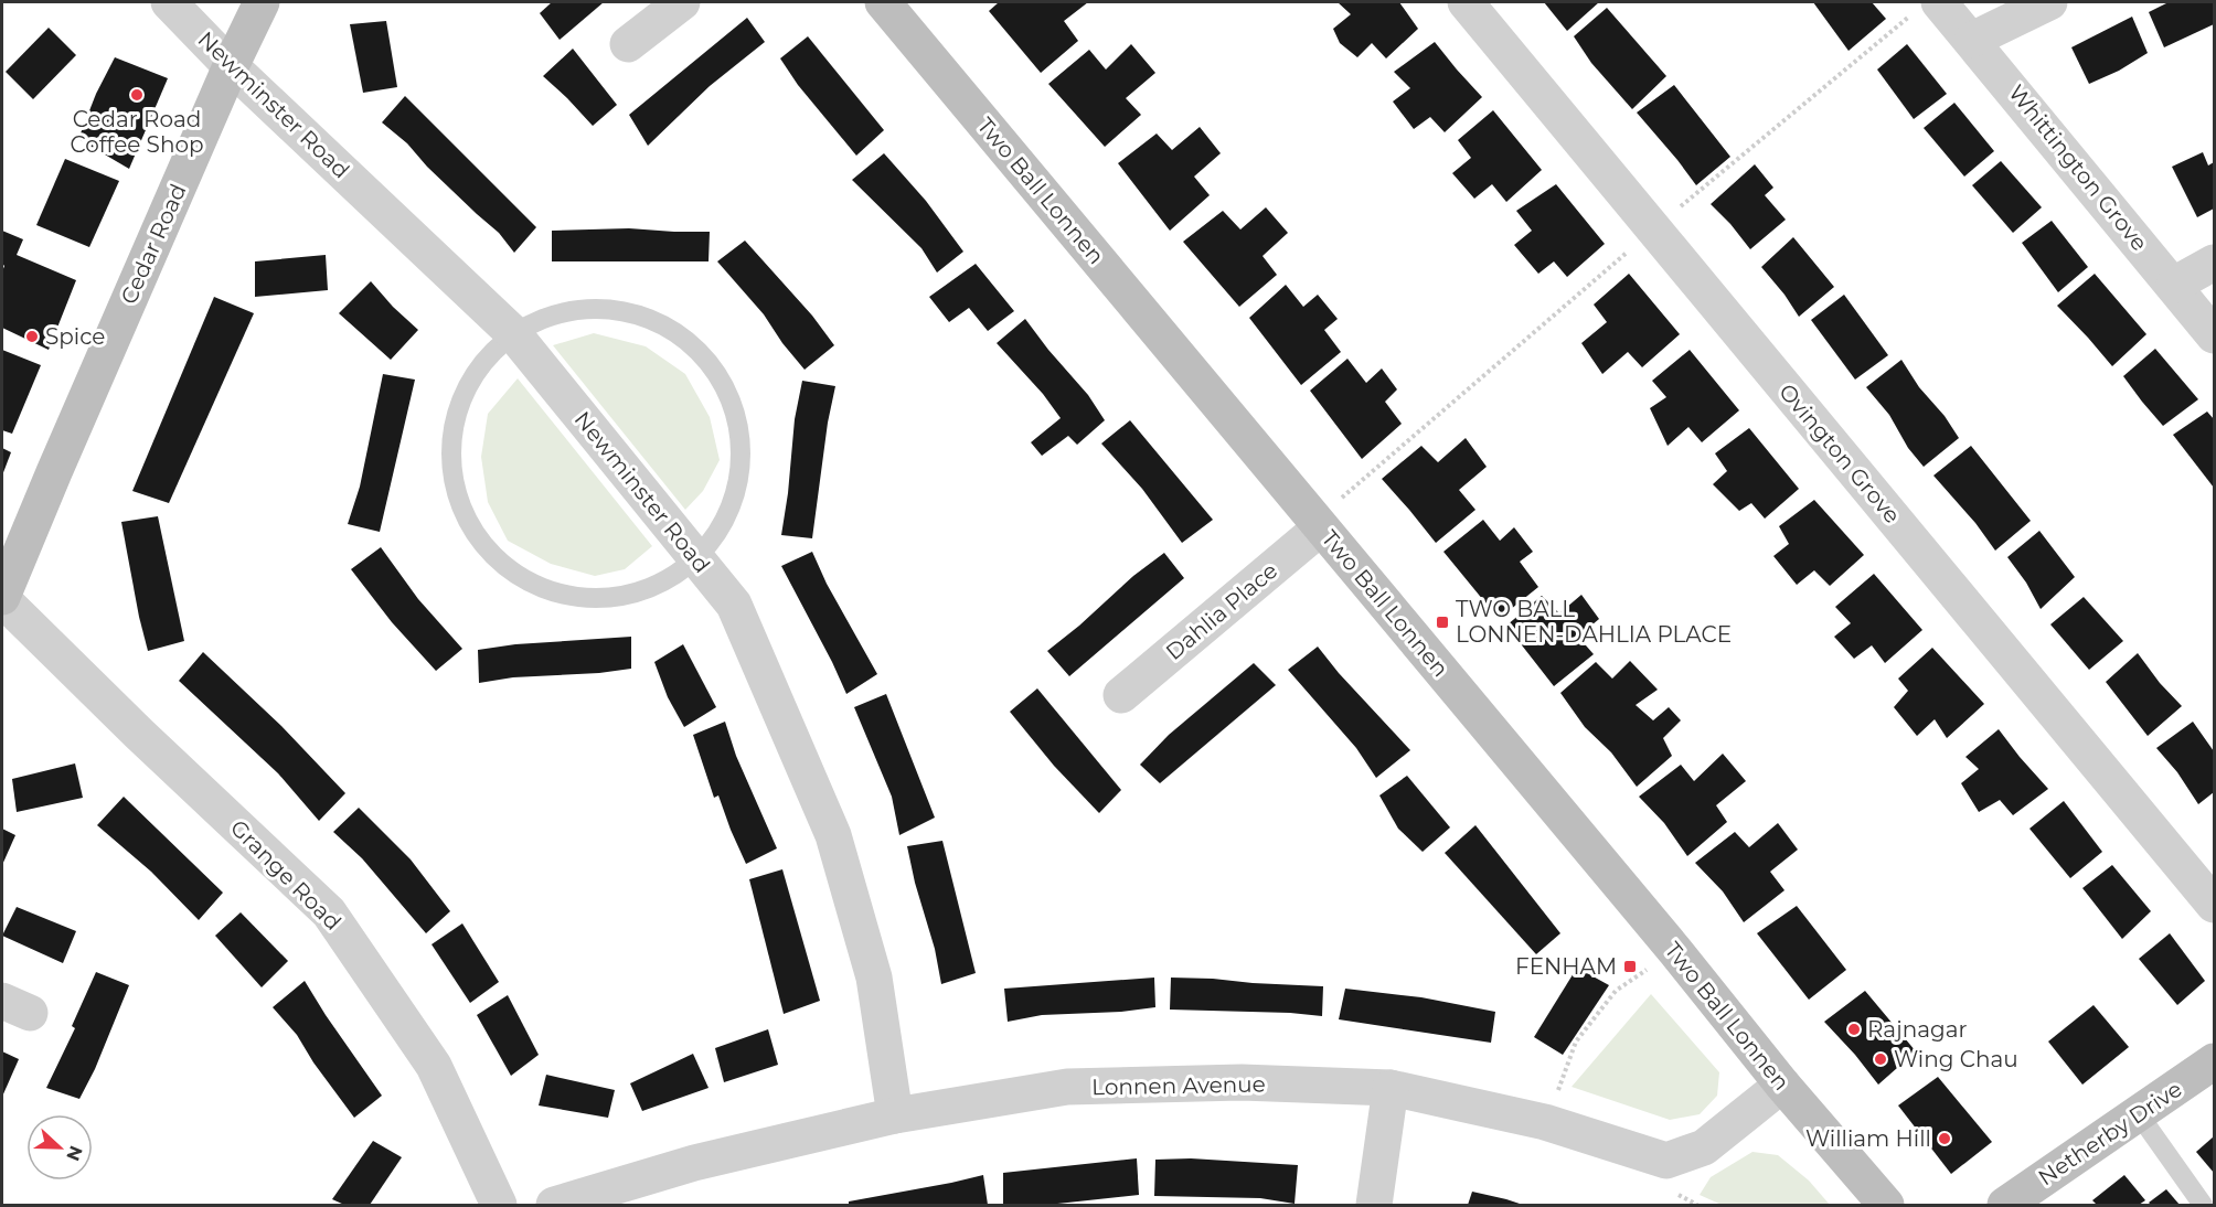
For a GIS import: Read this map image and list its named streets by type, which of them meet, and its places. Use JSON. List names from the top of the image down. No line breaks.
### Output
{"streets":{"main road":["Two Ball Lonnen","Cedar Road","Netherby Drive"],"street":["Newminster Road","Whittington Grove","Ovington Grove","Dahlia Place","Grange Road","Lonnen Avenue"]},"crossings":[["Newminster Road","Cedar Road"],["Newminster Road","Lonnen Avenue"],["Two Ball Lonnen","Dahlia Place"],["Two Ball Lonnen","Lonnen Avenue"],["Cedar Road","Grange Road"]],"places":{"other":["Cedar Road Coffee Shop","Spice","Rajnagar","Wing Chau","William Hill"],"transit":["TWO BALL LONNEN-DAHLIA PLACE","FENHAM"]},"north":"right"}
